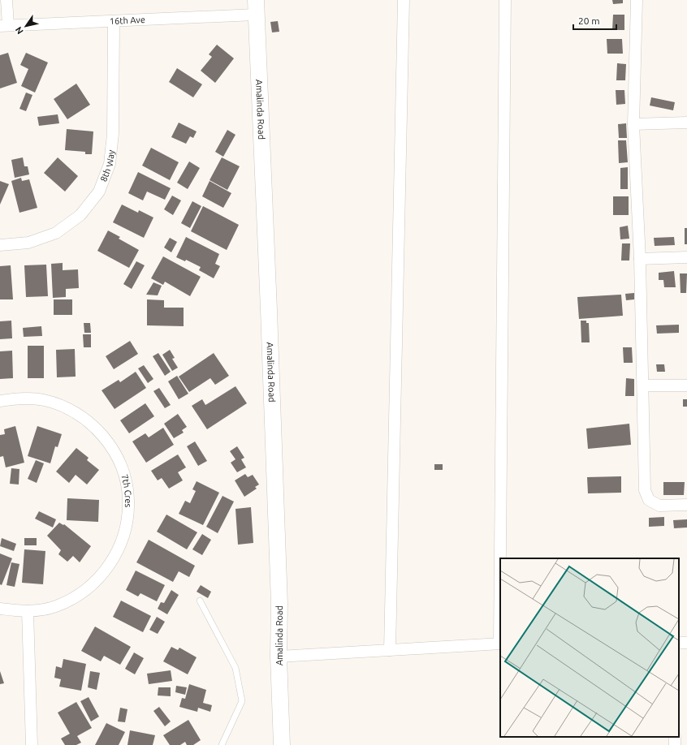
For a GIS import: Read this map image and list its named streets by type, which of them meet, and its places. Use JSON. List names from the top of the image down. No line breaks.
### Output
{"streets":{"street":["16th Ave","Amalinda Road","8th Way","7th Cres"]},"crossings":[["16th Ave","Amalinda Road"],["16th Ave","8th Way"]],"scale_bar":"20 m","north":"bottom left"}
